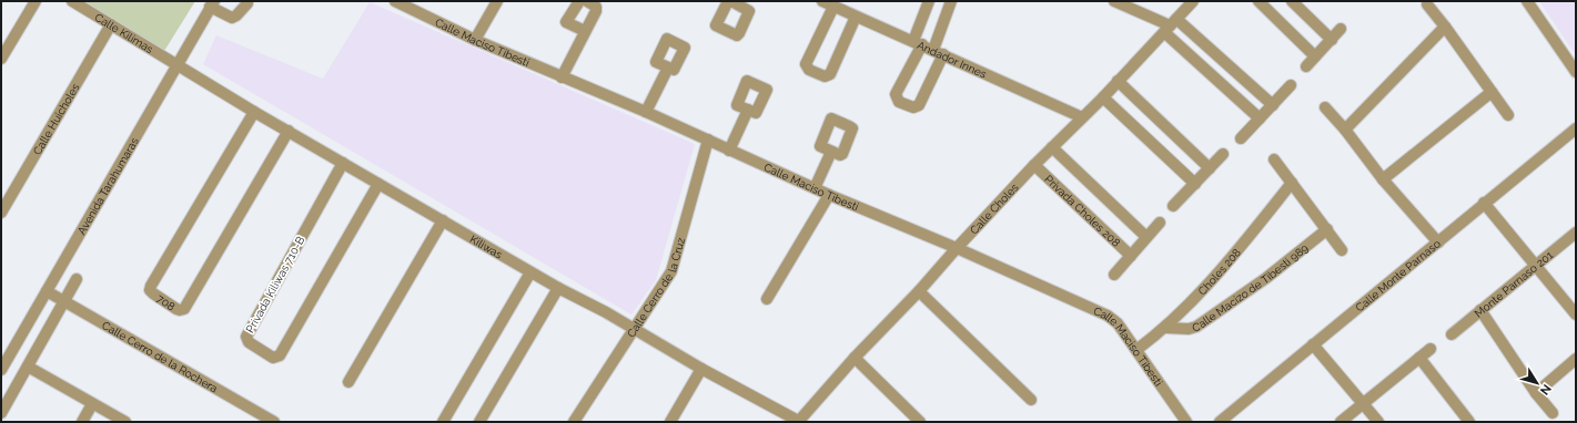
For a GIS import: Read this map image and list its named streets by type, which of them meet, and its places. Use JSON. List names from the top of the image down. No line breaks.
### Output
{"streets":{"street":["Calle Kilimas","Calle Maciso Tibesti","Andador Innes","Calle Huicholes","Avenida Tarahumaras","Calle Choles","Privada Choles 208","Kiliwas","Choles 208","Calle Monte Parnaso","Monte Parnaso 201","Privada Kiliwas 710-B","Calle Macizo de Tibesti 989","Calle Cerro de la Cruz","708","Calle Cerro de la Rochera"]},"crossings":[["Calle Kilimas","Calle Huicholes"],["Calle Kilimas","Avenida Tarahumaras"],["Calle Kilimas","Kiliwas"],["Calle Maciso Tibesti","Calle Choles"],["Calle Maciso Tibesti","Choles 208"],["Calle Maciso Tibesti","Calle Cerro de la Cruz"],["Andador Innes","Calle Choles"],["Avenida Tarahumaras","Kiliwas"],["Avenida Tarahumaras","Calle Cerro de la Rochera"],["Calle Choles","Privada Choles 208"],["Calle Choles","Kiliwas"],["Kiliwas","Privada Kiliwas 710-B"],["Kiliwas","Calle Cerro de la Cruz"],["Kiliwas","708"],["Choles 208","Calle Macizo de Tibesti 989"]],"north":"bottom right"}
